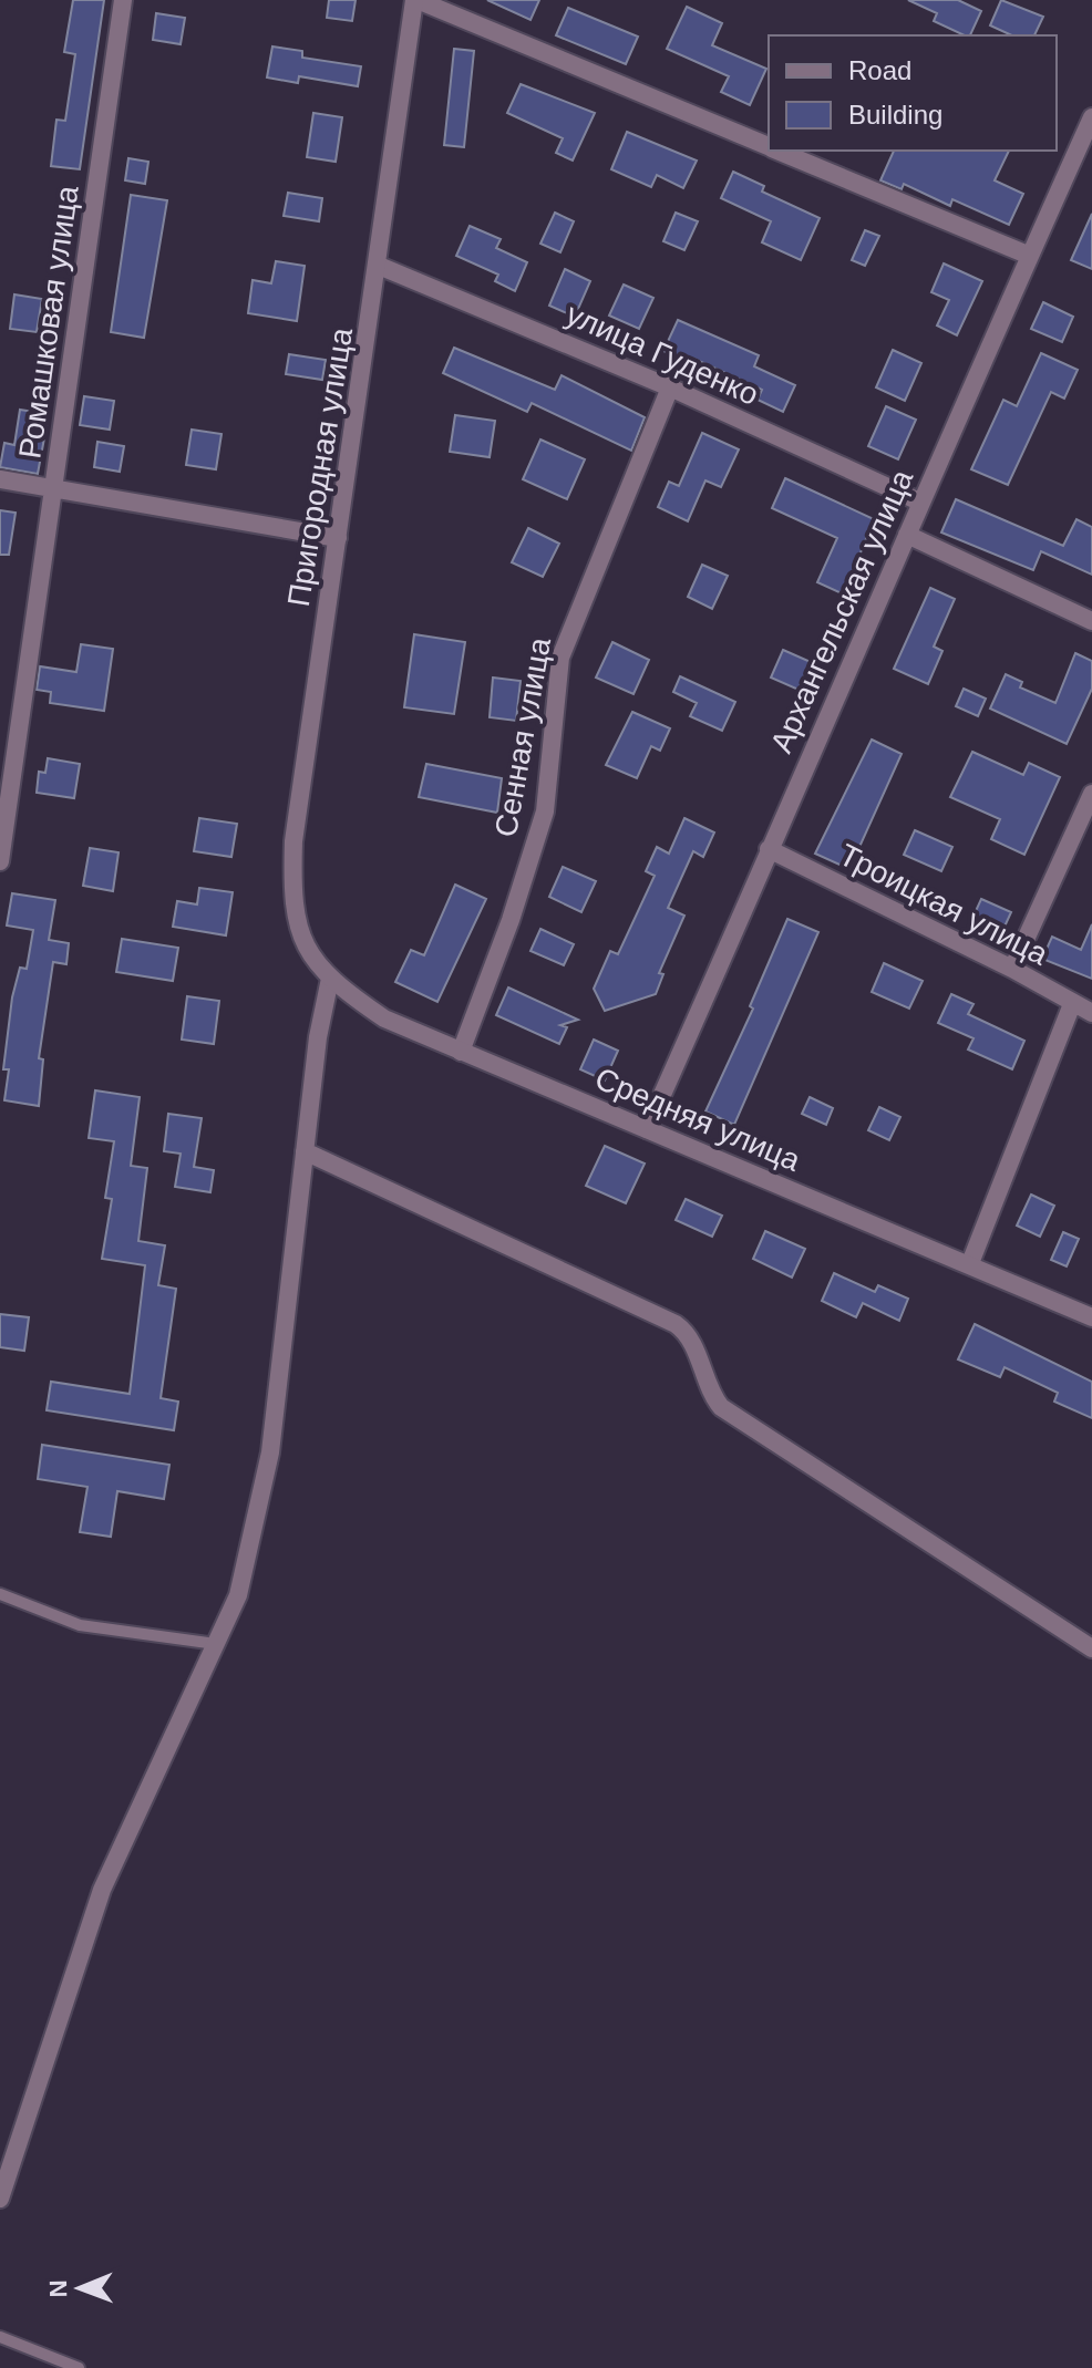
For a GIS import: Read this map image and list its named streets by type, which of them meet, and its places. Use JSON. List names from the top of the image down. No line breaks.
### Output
{"streets":{"street":["Ромашковая улица","улица Гуденко","Пригородная улица","Архангельская улица","Сенная улица","Троицкая улица","Средняя улица"]},"crossings":[["улица Гуденко","Пригородная улица"],["улица Гуденко","Архангельская улица"],["улица Гуденко","Сенная улица"],["Пригородная улица","Средняя улица"],["Архангельская улица","Троицкая улица"],["Архангельская улица","Средняя улица"],["Сенная улица","Средняя улица"]],"legend":["Road","Building"],"north":"left"}
